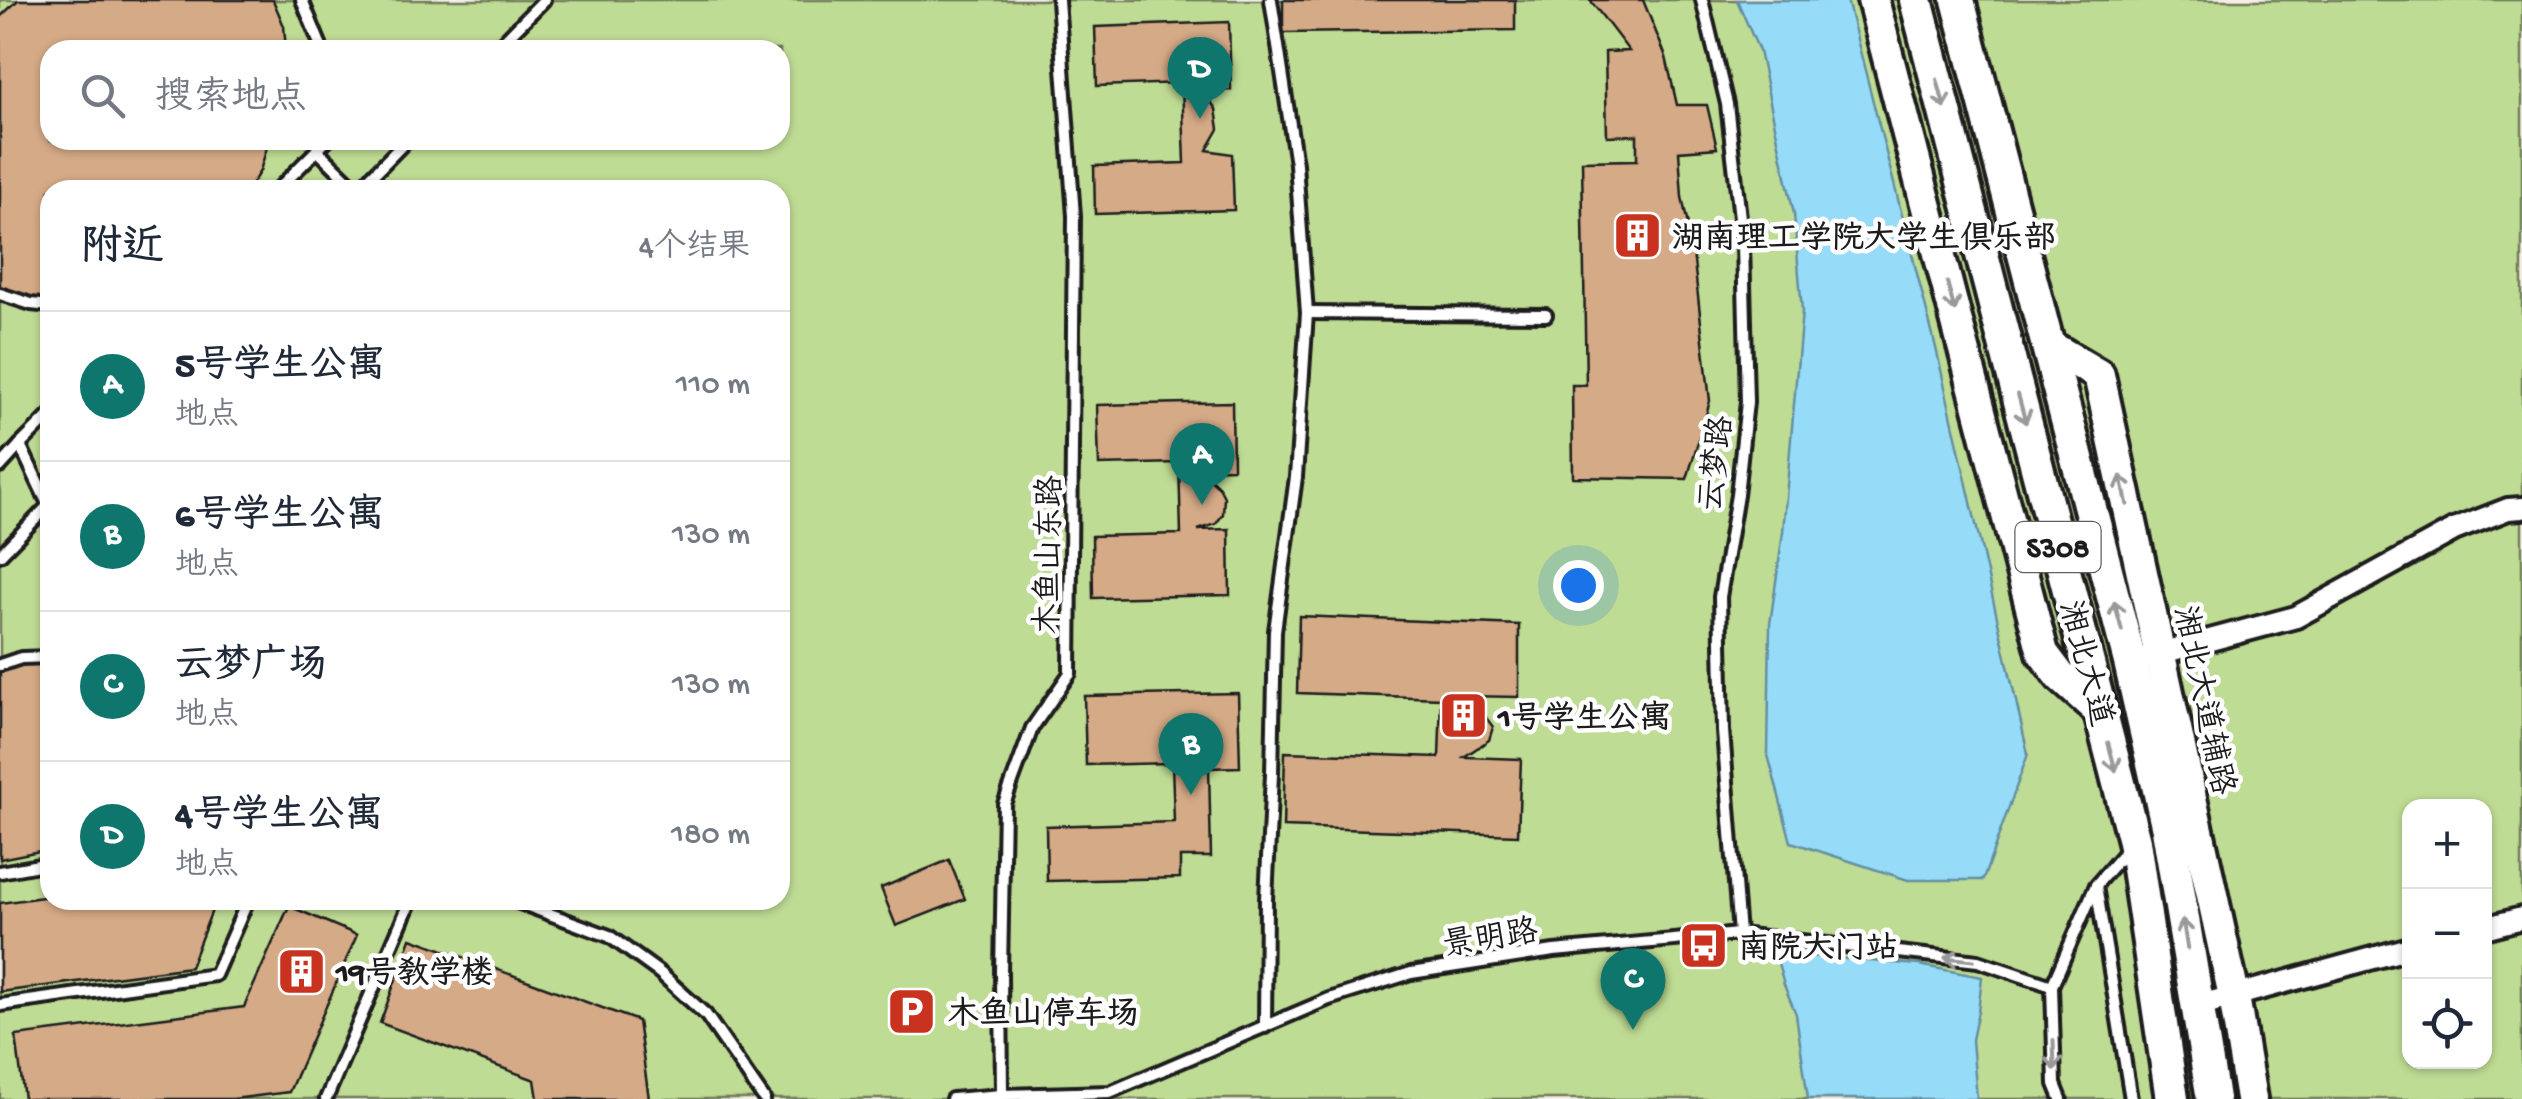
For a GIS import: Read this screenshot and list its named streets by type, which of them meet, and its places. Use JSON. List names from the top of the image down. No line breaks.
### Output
{"streets":{"highway":["S308","湘北大道"],"main road":["湘北大道辅路"],"lane":["云梦路","木鱼山东路","景明路"]},"crossings":[["云梦路","景明路"],["木鱼山东路","景明路"],["湘北大道","湘北大道辅路"]],"places":{"building":["湖南理工学院大学生俱乐部","1号学生公寓","19号教学楼"],"bus stop":["南院大门站"],"parking":["木鱼山停车场"]},"page":{"pins":["D","A","B","C"],"search":"搜索地点","heading":["附近","4个结果"],"list":[{"mark":"A","name":"5号学生公寓","note":"地点","value":"110 m"},{"mark":"B","name":"6号学生公寓","note":"地点","value":"130 m"},{"mark":"C","name":"云梦广场","note":"地点","value":"130 m"},{"mark":"D","name":"4号学生公寓","note":"地点","value":"180 m"}],"map_buttons":["+","−"]}}
